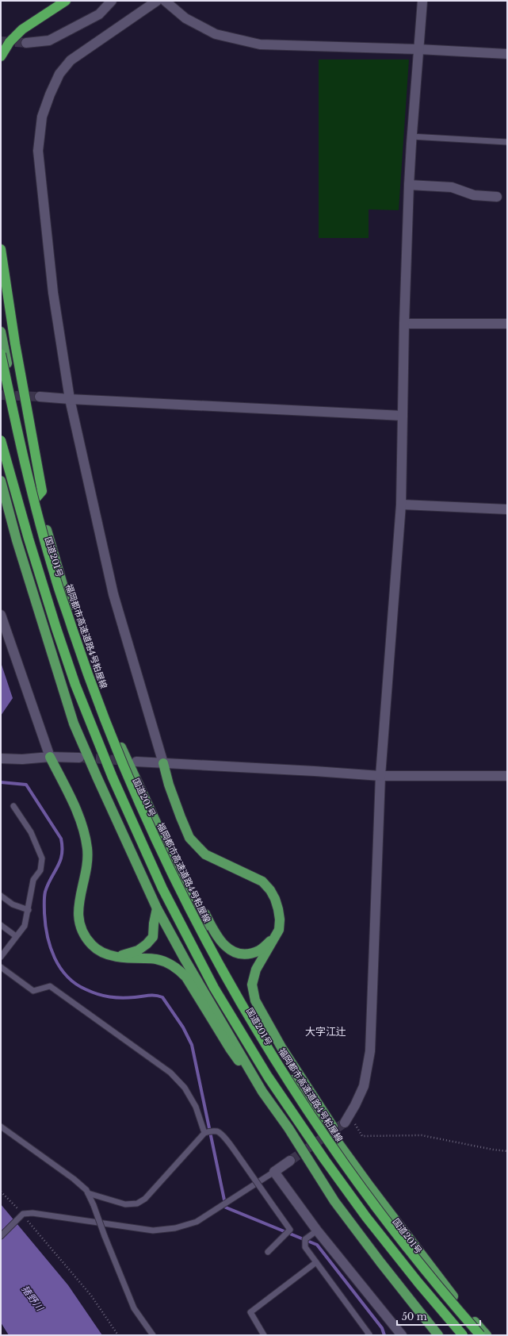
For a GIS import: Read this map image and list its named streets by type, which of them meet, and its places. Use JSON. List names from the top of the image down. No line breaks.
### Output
{"streets":{"highway":["国道201号","福岡都市高速道路4号粕屋線"]},"districts":["大字江辻"],"water":["猪野川"],"scale_bar":"50 m"}
